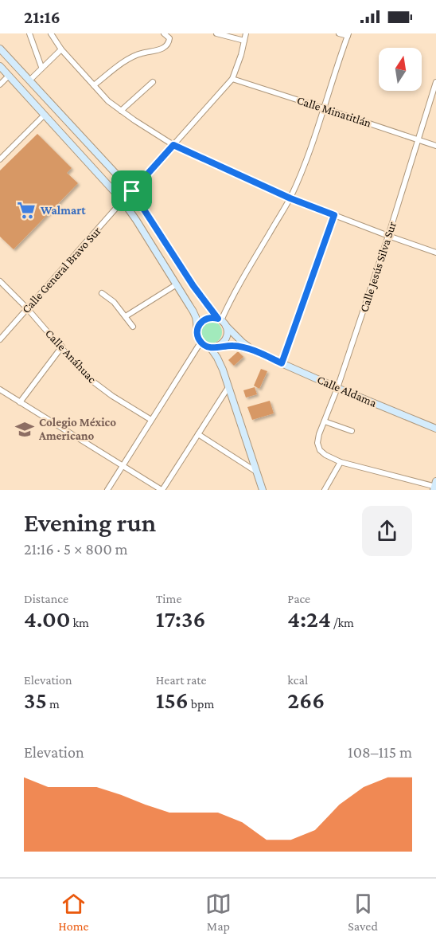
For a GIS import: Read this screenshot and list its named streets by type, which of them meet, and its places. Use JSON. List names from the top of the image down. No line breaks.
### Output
{"streets":{"main road":["Calle Aldama"],"street":["Calle Minatitlán","Calle Jesús Silva Sur","Calle General Bravo Sur","Calle Anáhuac"]},"crossings":[["Calle Minatitlán","Calle Jesús Silva Sur"],["Calle Jesús Silva Sur","Calle Aldama"],["Calle General Bravo Sur","Calle Anáhuac"]],"places":{"supermarket":["Walmart"],"school or university":["Colegio México Americano"]},"north":"top","page":{"status":"21:16","heading":["Evening run","21:16 · 5 × 800 m"],"stats":[["Distance","4.00 km"],["Time","17:36"],["Pace","4:24 /km"],["Elevation","35 m"],["Heart rate","156 bpm"],["kcal","266"]],"chart":["Elevation","108–115 m"],"tabs":["Home","Map","Saved"]}}
